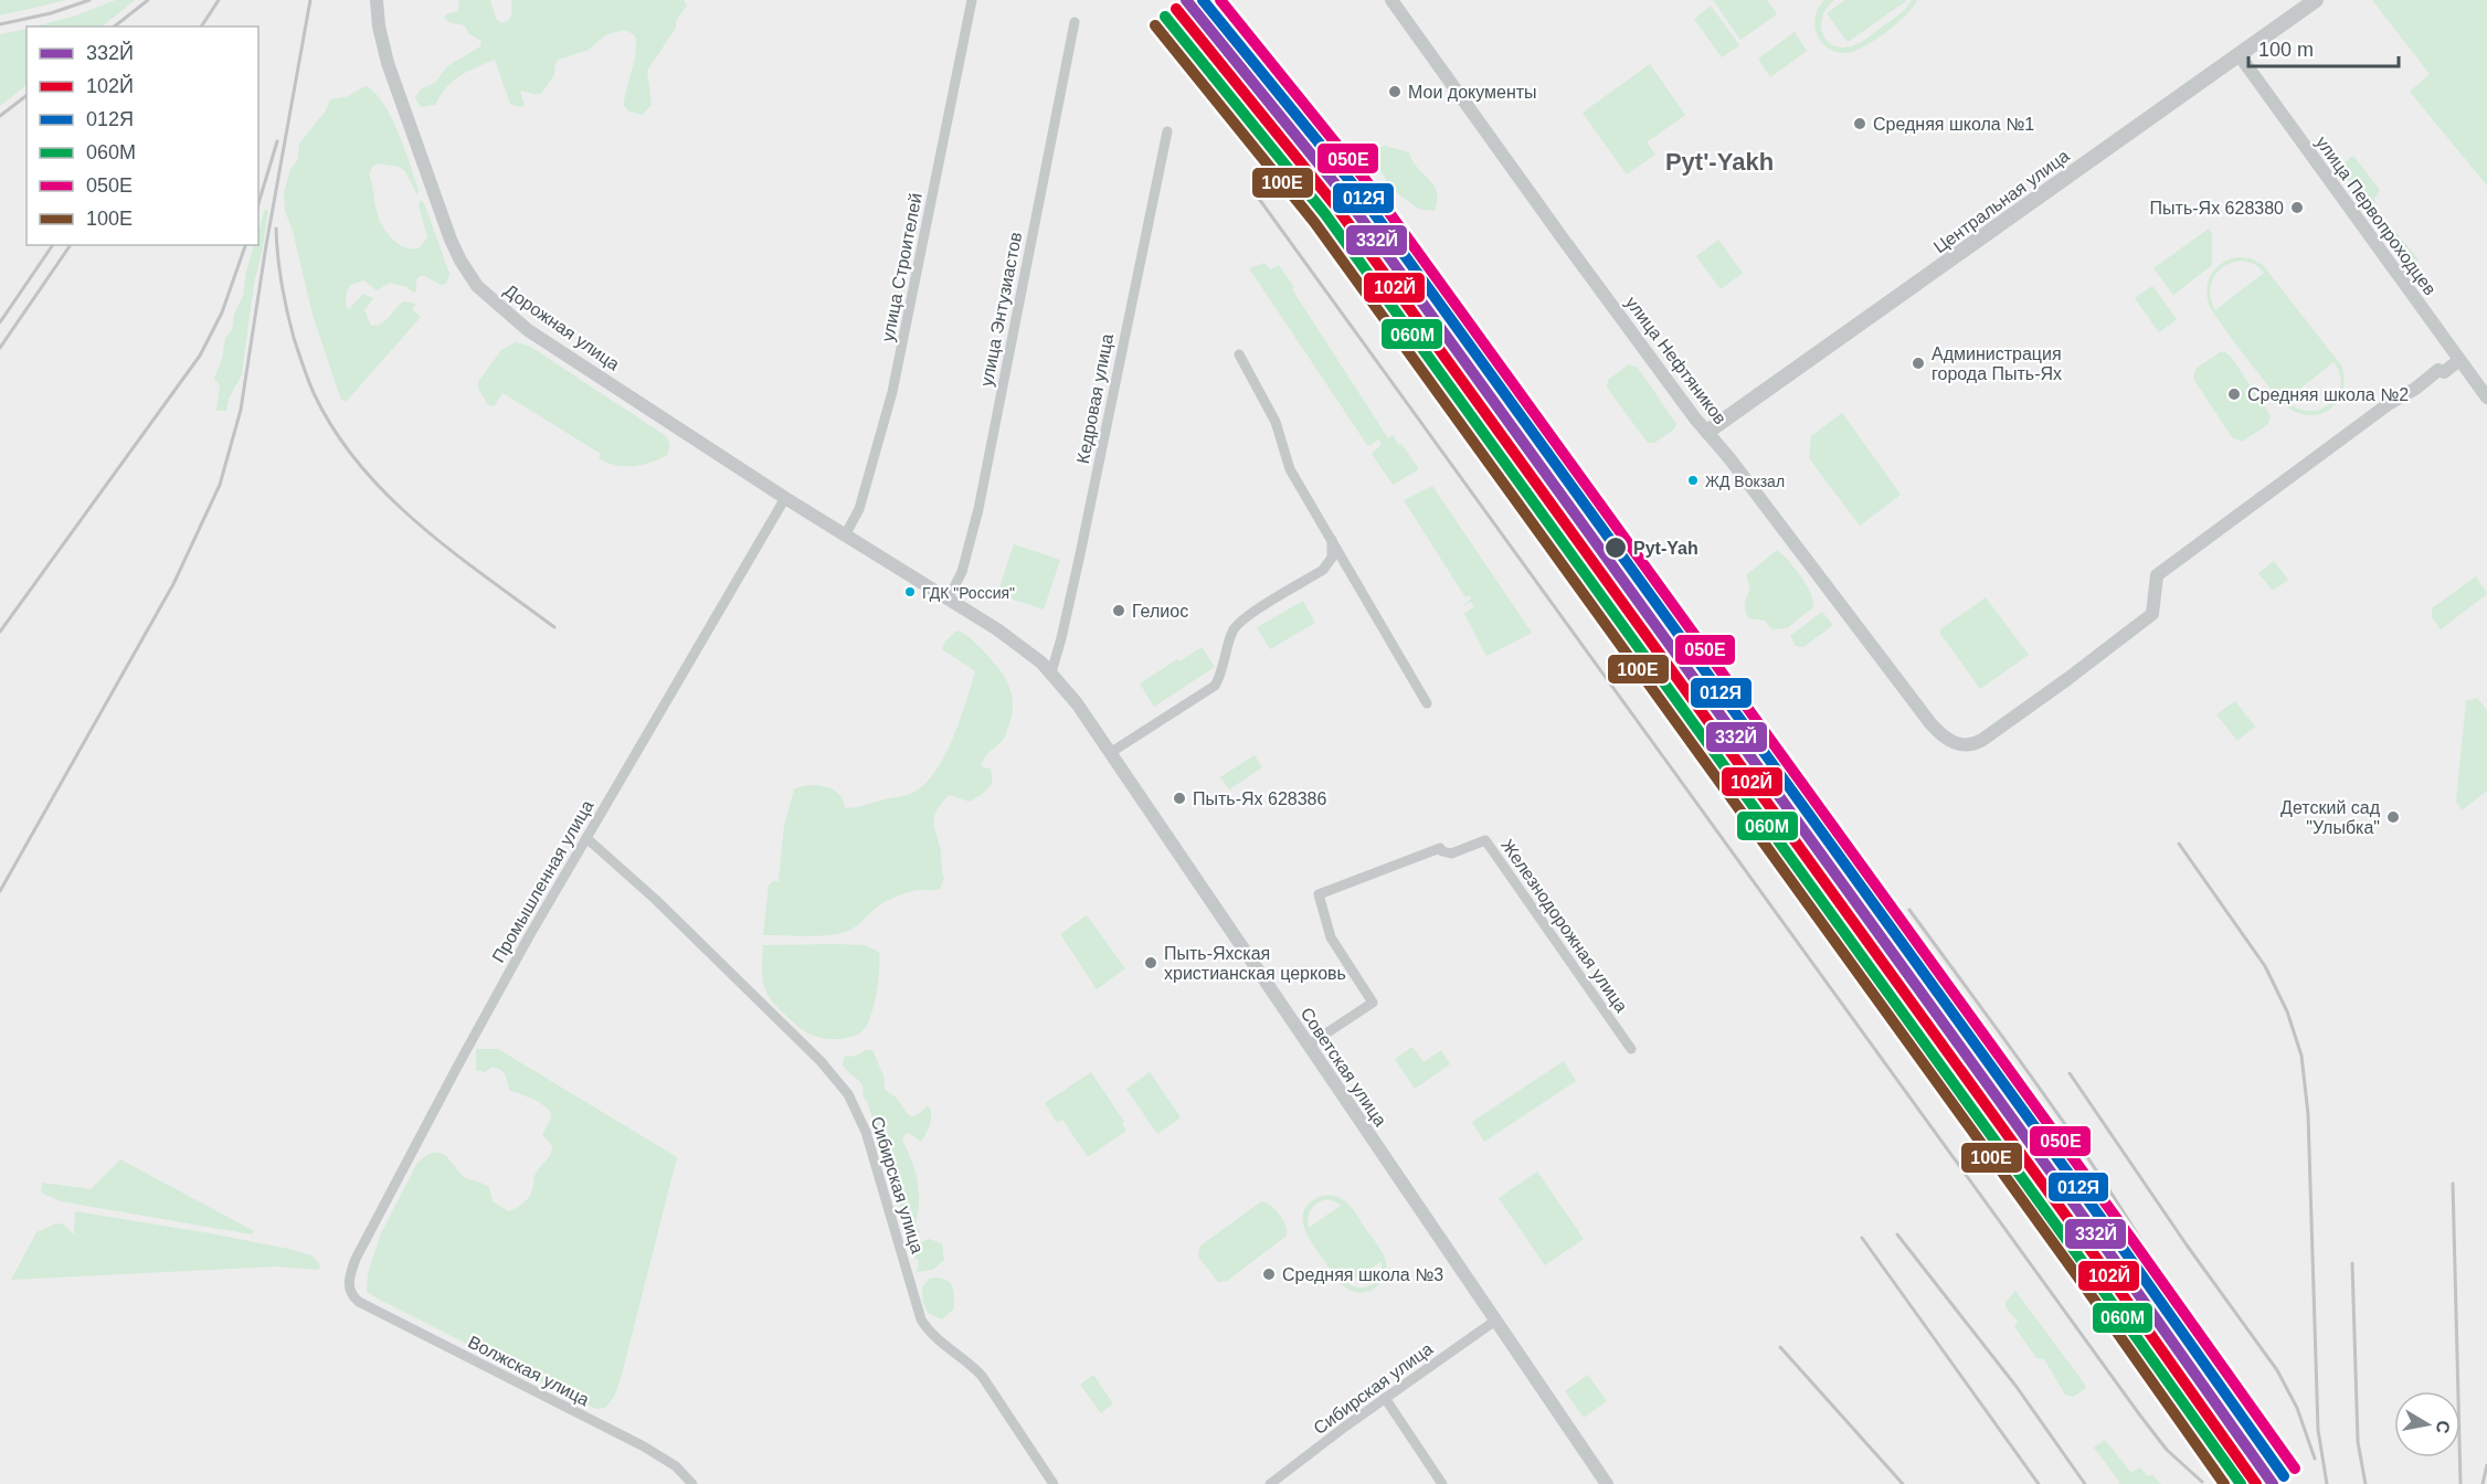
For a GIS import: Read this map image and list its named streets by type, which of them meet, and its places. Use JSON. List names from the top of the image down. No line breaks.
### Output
{"streets":{"main road":["Центральная улица"],"street":["улица Первопроходцев","улица Строителей","улица Энтузиастов","Дорожная улица","улица Нефтяников","Кедровая улица","Промышленная улица","Железнодорожная улица","Советская улица","Сибирская улица","Волжская улица"]},"crossings":[["Центральная улица","улица Первопроходцев"],["Центральная улица","улица Нефтяников"],["улица Первопроходцев","улица Нефтяников"],["улица Строителей","Советская улица"],["улица Энтузиастов","Советская улица"],["Дорожная улица","Промышленная улица"],["Дорожная улица","Советская улица"],["Кедровая улица","Советская улица"],["Промышленная улица","Советская улица"],["Промышленная улица","Сибирская улица"],["Промышленная улица","Волжская улица"],["Железнодорожная улица","Советская улица"],["Советская улица","Сибирская улица"]],"districts":["Pyt'-Yakh"],"places":["Мои документы","Средняя школа №1","Пыть-Ях 628380","Администрация города Пыть-Ях","Средняя школа №2","ЖД Вокзал","Pyt-Yah","ГДК \"Россия\"","Гелиос","Пыть-Ях 628386","Детский сад \"Улыбка\"","Пыть-Яхская христианская церковь","Средняя школа №3"],"lines":["transit line 332Й","transit line 012Я","transit line 050Е","transit line 102Й","transit line 060М","transit line 100Е"],"legend":["332Й","102Й","012Я","060М","050Е","100Е"],"scale_bar":"100 m","north":"right"}
